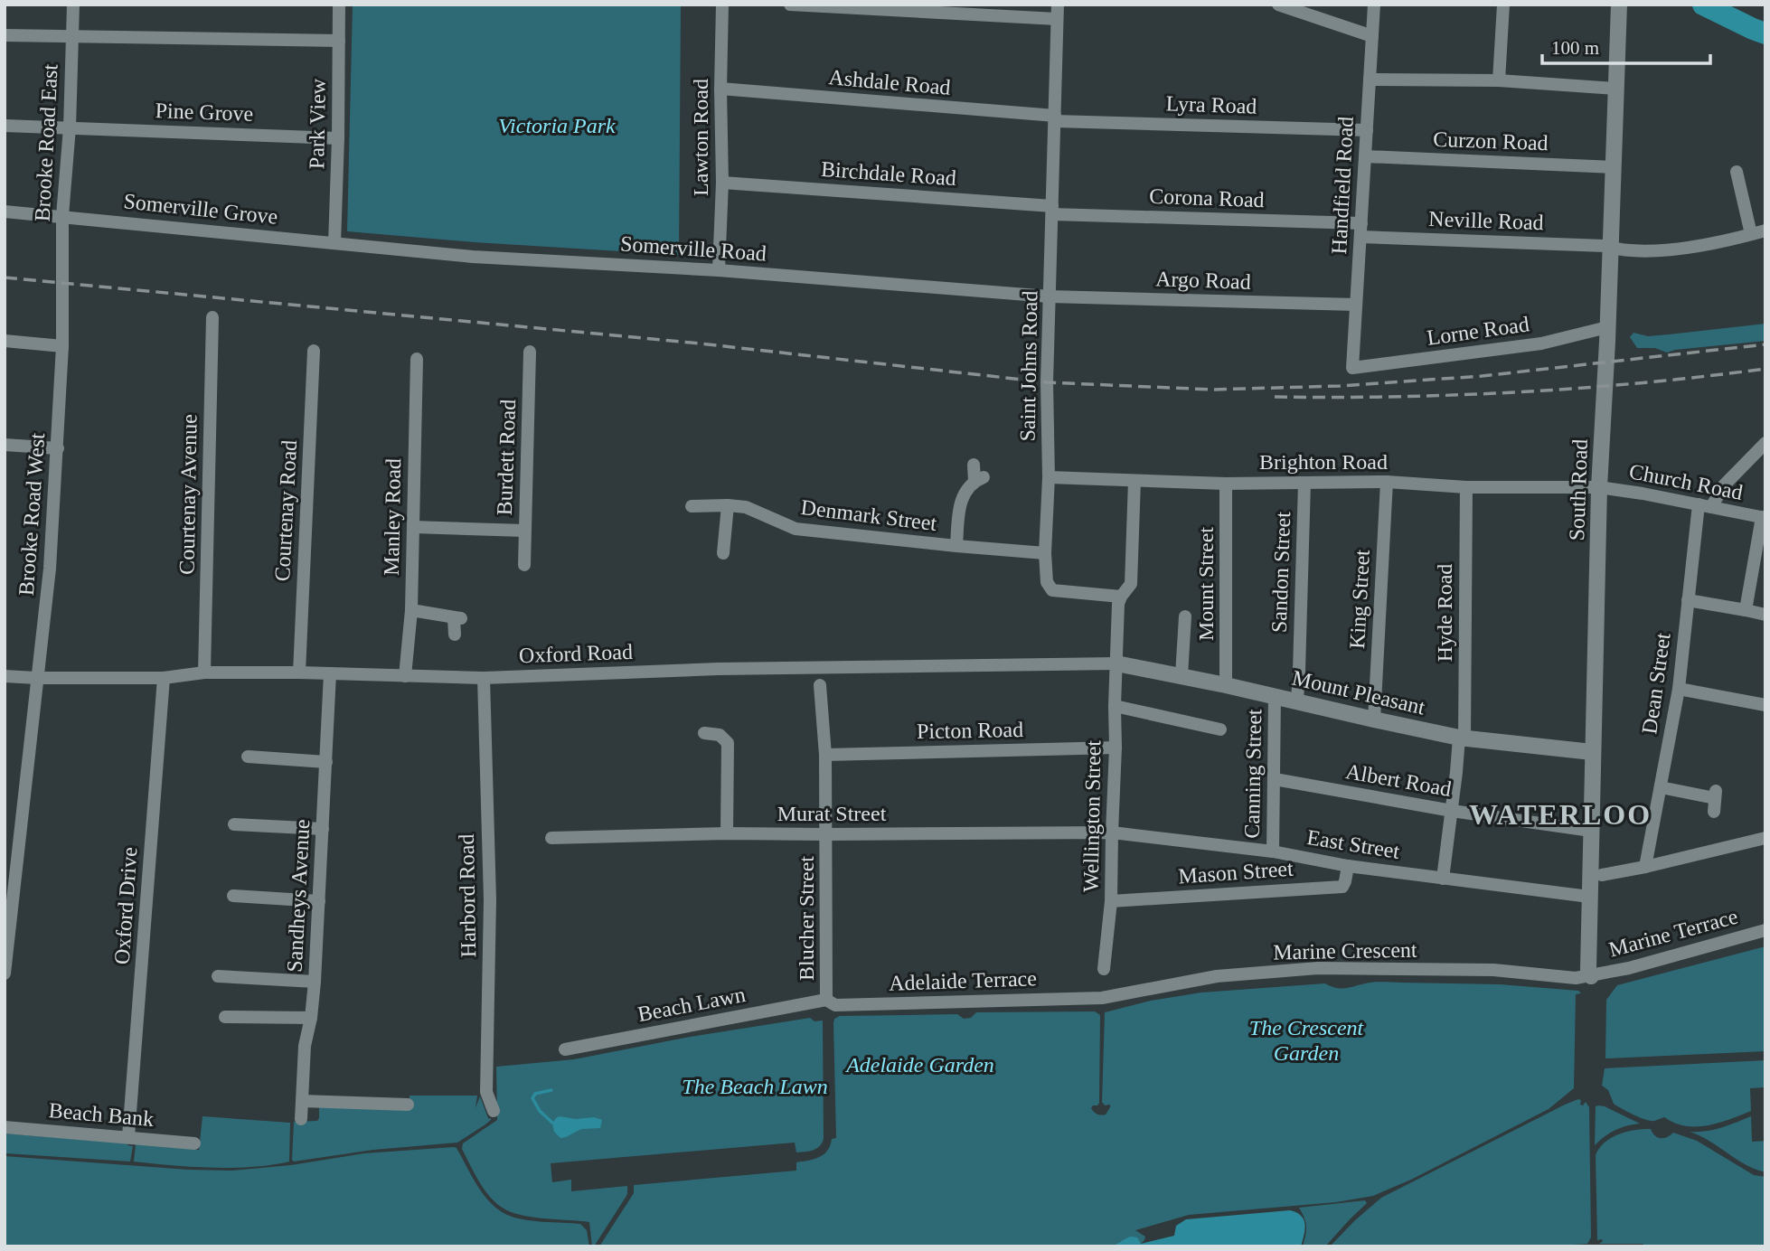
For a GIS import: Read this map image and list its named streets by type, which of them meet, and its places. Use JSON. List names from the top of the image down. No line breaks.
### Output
{"streets":{"street":["Ashdale Road","Lyra Road","Pine Grove","Park View","Lawton Road","Curzon Road","Brooke Road East","Birchdale Road","Handfield Road","Corona Road","Somerville Grove","Neville Road","Somerville Road","Argo Road","Lorne Road","Saint Johns Road","Burdett Road","Brighton Road","Church Road","South Road","Courtenay Avenue","Courtenay Road","Brooke Road West","Denmark Street","Manley Road","Sandon Street","Mount Street","King Street","Hyde Road","Oxford Road","Dean Street","Mount Pleasant","Picton Road","Canning Street","Albert Road","Murat Street","Wellington Street","East Street","Mason Street","Sandheys Avenue","Harbord Road","Oxford Drive","Blucher Street","Marine Terrace","Marine Crescent","Adelaide Terrace","Beach Lawn","Beach Bank"]},"crossings":[["Ashdale Road","Lyra Road"],["Ashdale Road","Lawton Road"],["Ashdale Road","Saint Johns Road"],["Lyra Road","Handfield Road"],["Lyra Road","Saint Johns Road"],["Pine Grove","Park View"],["Pine Grove","Brooke Road East"],["Park View","Somerville Grove"],["Park View","Somerville Road"],["Lawton Road","Birchdale Road"],["Lawton Road","Somerville Road"],["Curzon Road","Handfield Road"],["Curzon Road","South Road"],["Brooke Road East","Somerville Grove"],["Brooke Road East","Brooke Road West"],["Birchdale Road","Corona Road"],["Birchdale Road","Saint Johns Road"],["Handfield Road","Corona Road"],["Handfield Road","Neville Road"],["Handfield Road","Argo Road"],["Handfield Road","Lorne Road"],["Corona Road","Neville Road"],["Corona Road","Saint Johns Road"],["Somerville Grove","Somerville Road"],["Neville Road","South Road"],["Somerville Road","Argo Road"],["Somerville Road","Saint Johns Road"],["Argo Road","Saint Johns Road"],["Lorne Road","South Road"],["Saint Johns Road","Brighton Road"],["Saint Johns Road","Denmark Street"],["Brighton Road","Church Road"],["Brighton Road","South Road"],["Brighton Road","Sandon Street"],["Brighton Road","Mount Street"],["Brighton Road","King Street"],["Brighton Road","Hyde Road"],["Church Road","South Road"],["Church Road","Dean Street"],["South Road","Mount Pleasant"],["South Road","Albert Road"],["South Road","East Street"],["South Road","Marine Terrace"],["South Road","Marine Crescent"],["Courtenay Avenue","Oxford Road"],["Courtenay Road","Oxford Road"],["Brooke Road West","Oxford Road"],["Manley Road","Oxford Road"],["Sandon Street","Mount Pleasant"],["Mount Street","Mount Pleasant"],["King Street","Mount Pleasant"],["Hyde Road","Mount Pleasant"],["Hyde Road","Albert Road"],["Hyde Road","East Street"],["Oxford Road","Mount Pleasant"],["Oxford Road","Wellington Street"],["Oxford Road","Sandheys Avenue"],["Oxford Road","Harbord Road"],["Oxford Road","Oxford Drive"],["Mount Pleasant","Canning Street"],["Mount Pleasant","Wellington Street"],["Picton Road","Wellington Street"],["Picton Road","Blucher Street"],["Canning Street","Albert Road"],["Canning Street","East Street"],["Murat Street","Wellington Street"],["Murat Street","East Street"],["Murat Street","Blucher Street"],["Wellington Street","East Street"],["Wellington Street","Mason Street"],["East Street","Mason Street"],["Oxford Drive","Beach Bank"],["Blucher Street","Adelaide Terrace"],["Blucher Street","Beach Lawn"],["Marine Terrace","Marine Crescent"],["Marine Crescent","Adelaide Terrace"],["Adelaide Terrace","Beach Lawn"]],"districts":["WATERLOO"],"parks":["Victoria Park","The Crescent Garden","Adelaide Garden","The Beach Lawn"],"scale_bar":"100 m"}
